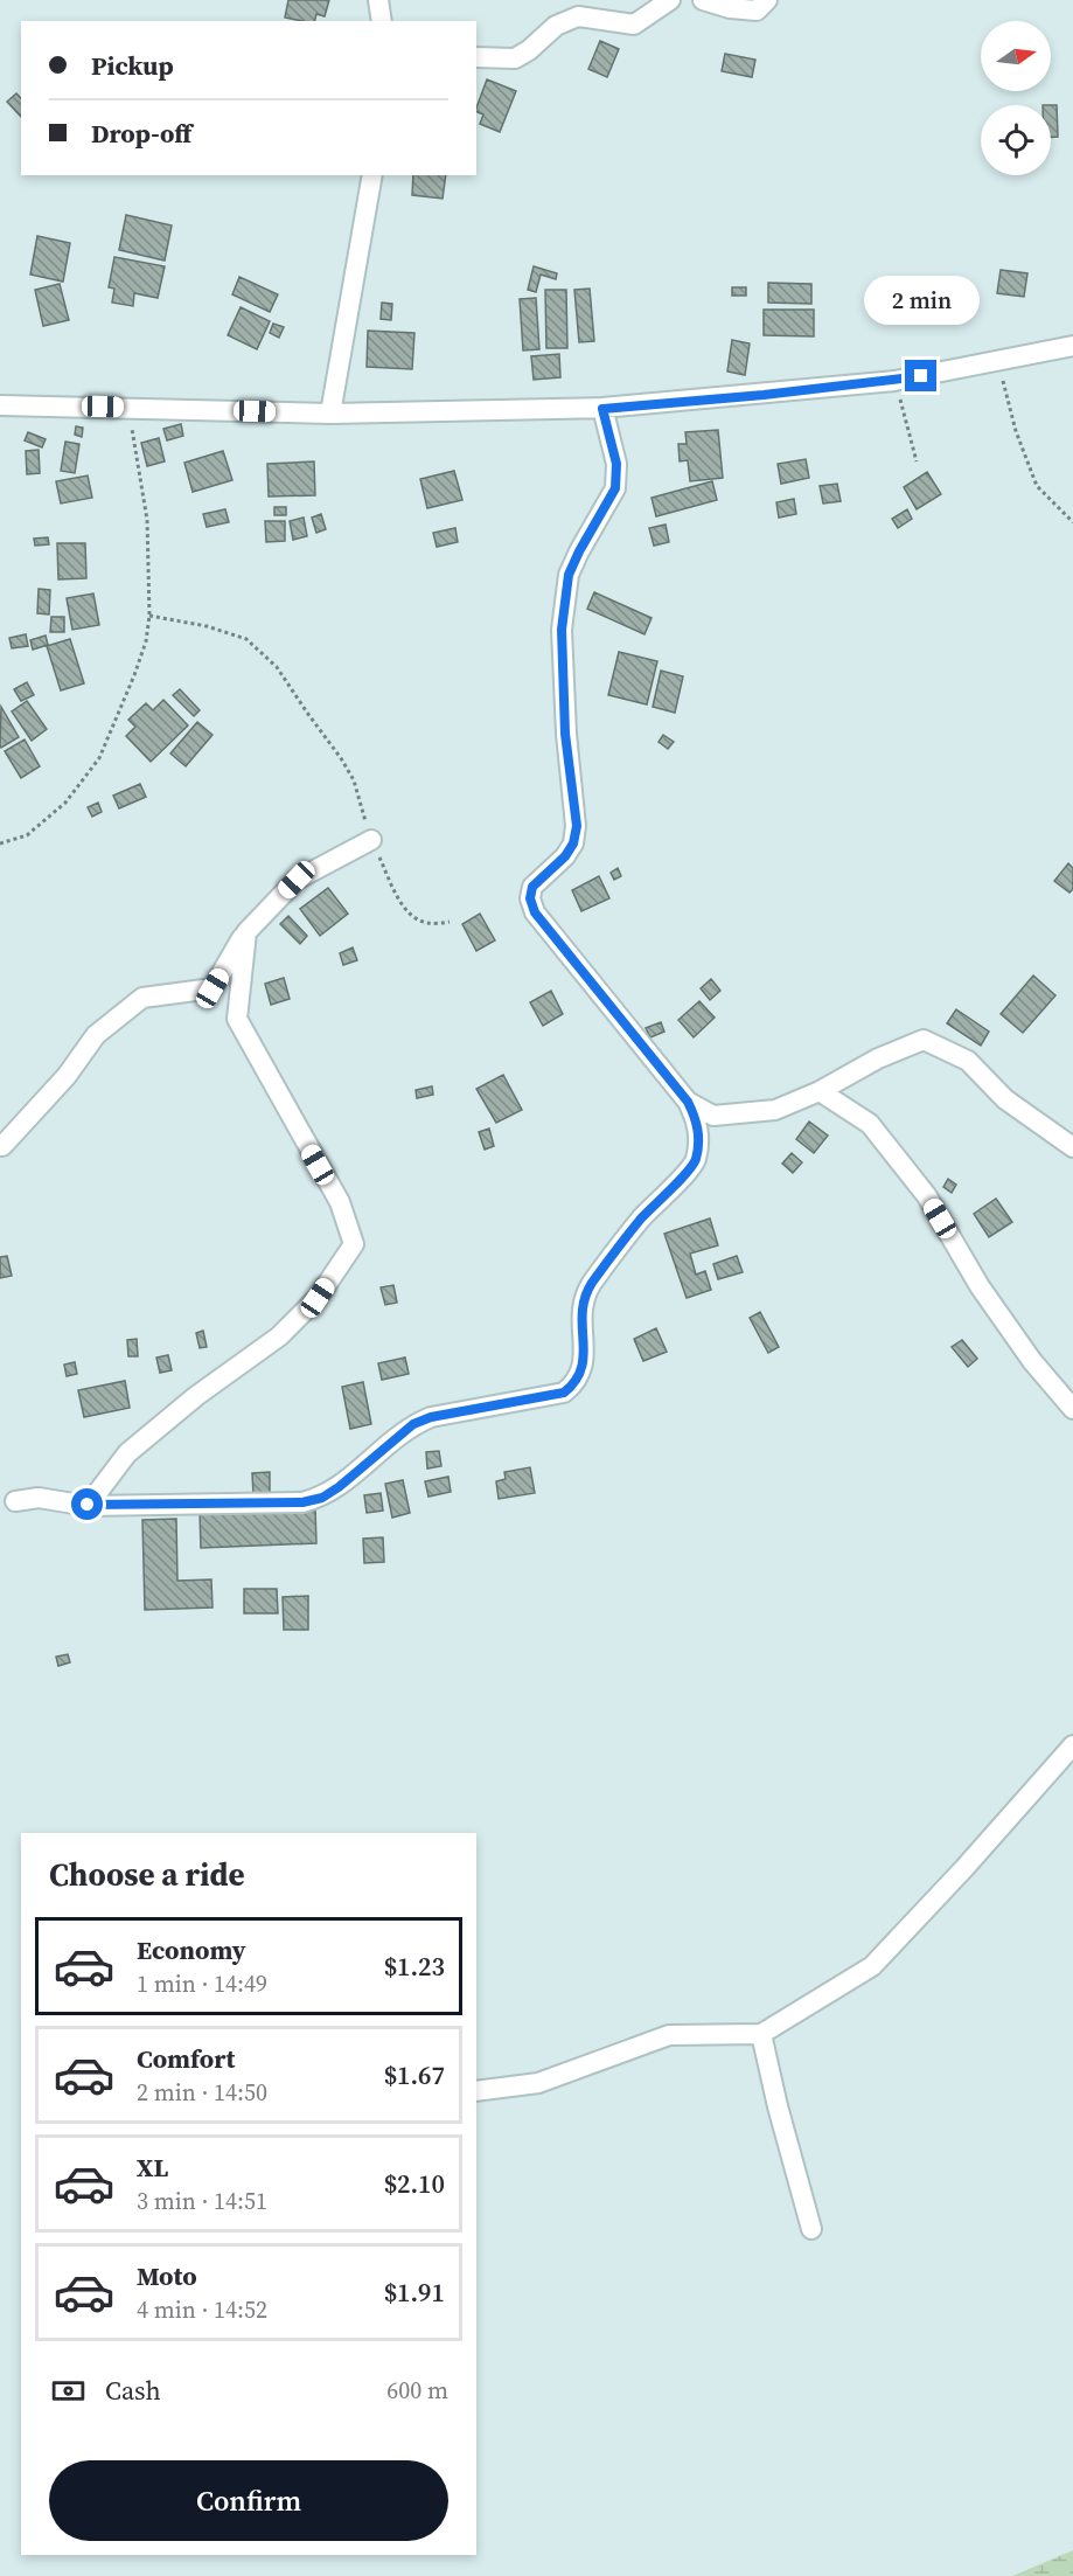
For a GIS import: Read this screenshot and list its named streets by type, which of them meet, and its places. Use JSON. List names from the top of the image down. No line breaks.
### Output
{"north":"right","page":{"banner":["Pickup","Drop-off"],"bubble":"2 min","heading":"Choose a ride","list":[{"name":"Economy","note":"1 min · 14:49","value":"$1.23"},{"name":"Comfort","note":"2 min · 14:50","value":"$1.67"},{"name":"XL","note":"3 min · 14:51","value":"$2.10"},{"name":"Moto","note":"4 min · 14:52","value":"$1.91"}],"pay":["Cash","600 m"],"buttons":"Confirm"}}
